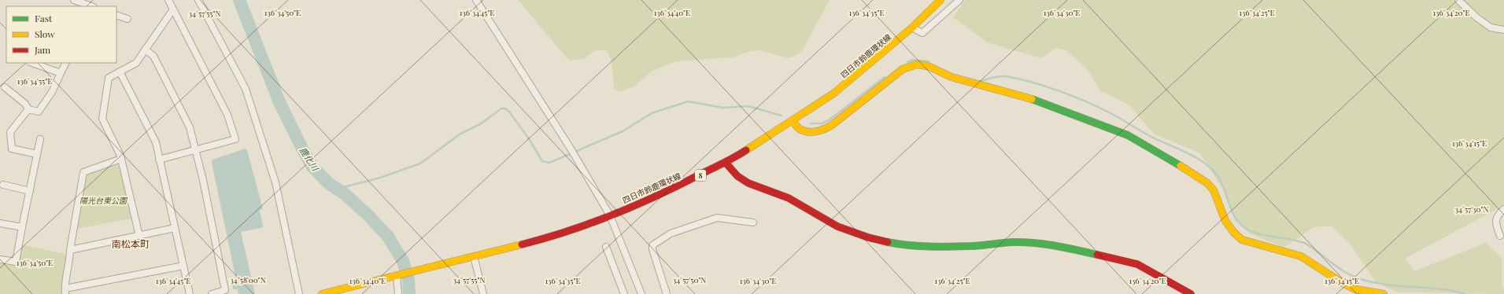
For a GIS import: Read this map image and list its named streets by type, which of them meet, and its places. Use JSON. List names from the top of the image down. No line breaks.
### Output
{"streets":{"street":["四日市鈴鹿環状線","8"]},"districts":["南松本町"],"water":["鹿化川"],"parks":["陽光台東公園"],"legend":["Fast","Slow","Jam"],"coordinates":["136°34'50\"E","136°34'45\"E","136°34'40\"E","136°34'35\"E","136°34'30\"E","136°34'25\"E","136°34'20\"E","34°57'55\"N","136°34'55\"E","136°34'15\"E","34°57'30\"N","34°58'00\"N","34°57'50\"N"]}
